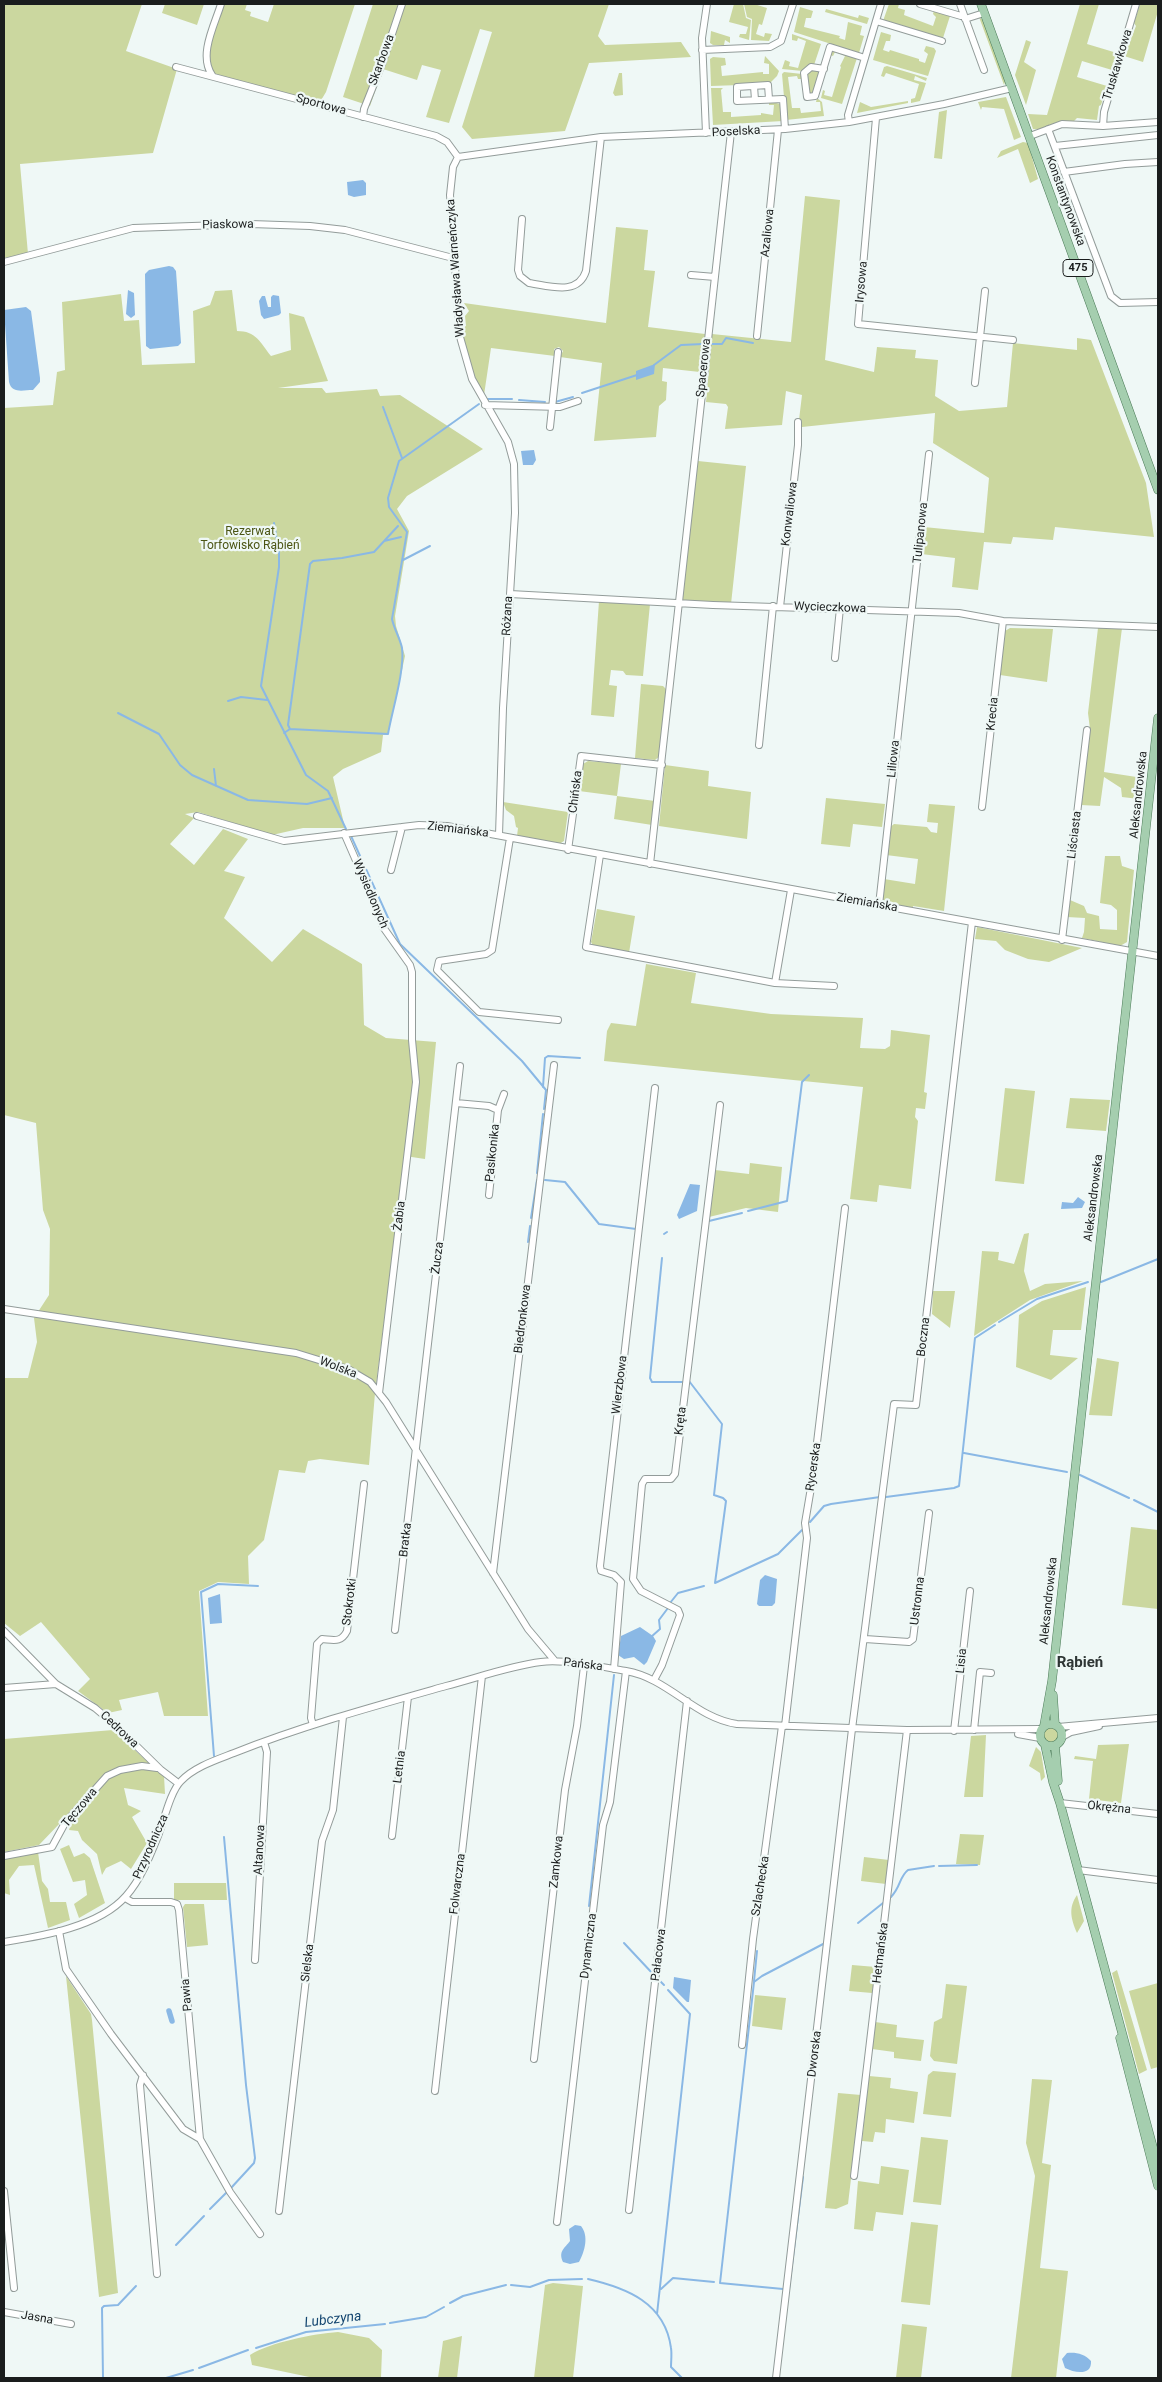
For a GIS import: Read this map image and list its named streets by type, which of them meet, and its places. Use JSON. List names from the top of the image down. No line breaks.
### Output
{"streets":{"main road":["Konstantynowska","475","Aleksandrowska"],"street":["Skarbowa","Truskawkowa","Sportowa","Poselska","Piaskowa","Azaliowa","Władysława Warneńczyka","Irysowa","Spacerowa","Konwaliowa","Tulipanowa","Wycieczkowa","Różana","Krecia","Liliowa","Chińska","Ziemiańska","Liściasta","Wysiedlonych","Pasikonika","Żabia","Żucza","Biedronkowa","Boczna","Wolska","Wierzbowa","Kręta","Rycerska","Bratka","Ustronna","Stokrotki","Lisia","Pańska","Cedrowa","Letnia","Tęczowa","Okrężna","Przyrodnicza","Altanowa","Zamkowa","Folwarczna","Szlachecka","Dynamiczna","Hetmańska","Pałacowa","Sielska","Pawia","Dworska","Jasna"]},"crossings":[["Skarbowa","Sportowa"],["Sportowa","Poselska"],["Sportowa","Władysława Warneńczyka"],["Poselska","Konstantynowska"],["Poselska","Azaliowa"],["Poselska","Władysława Warneńczyka"],["Poselska","Irysowa"],["Poselska","Spacerowa"],["Piaskowa","Władysława Warneńczyka"],["Władysława Warneńczyka","Różana"],["Spacerowa","Wycieczkowa"],["Konwaliowa","Wycieczkowa"],["Tulipanowa","Wycieczkowa"],["Tulipanowa","Liliowa"],["Wycieczkowa","Różana"],["Wycieczkowa","Krecia"],["Wycieczkowa","Liliowa"],["Różana","Ziemiańska"],["Liliowa","Ziemiańska"],["Chińska","Ziemiańska"],["Aleksandrowska","Ziemiańska"],["Aleksandrowska","Pańska"],["Ziemiańska","Liściasta"],["Ziemiańska","Wysiedlonych"],["Ziemiańska","Boczna"],["Wysiedlonych","Żabia"],["Pasikonika","Żucza"],["Żabia","Wolska"],["Żucza","Wolska"],["Żucza","Bratka"],["Biedronkowa","Wolska"],["Boczna","Ustronna"],["Boczna","Pańska"],["Boczna","Dworska"],["Wolska","Bratka"],["Wolska","Pańska"],["Wierzbowa","Pańska"],["Kręta","Pańska"],["Rycerska","Pańska"],["Rycerska","Szlachecka"],["Stokrotki","Pańska"],["Lisia","Pańska"],["Pańska","Cedrowa"],["Pańska","Letnia"],["Pańska","Przyrodnicza"],["Pańska","Altanowa"],["Pańska","Zamkowa"],["Pańska","Folwarczna"],["Pańska","Szlachecka"],["Pańska","Dynamiczna"],["Pańska","Hetmańska"],["Pańska","Pałacowa"],["Pańska","Sielska"],["Pańska","Dworska"],["Cedrowa","Tęczowa"],["Cedrowa","Przyrodnicza"],["Przyrodnicza","Pawia"]],"districts":["Rąbień"],"water":["Lubczyna"],"parks":["Rezerwat Torfowisko Rąbień"]}
